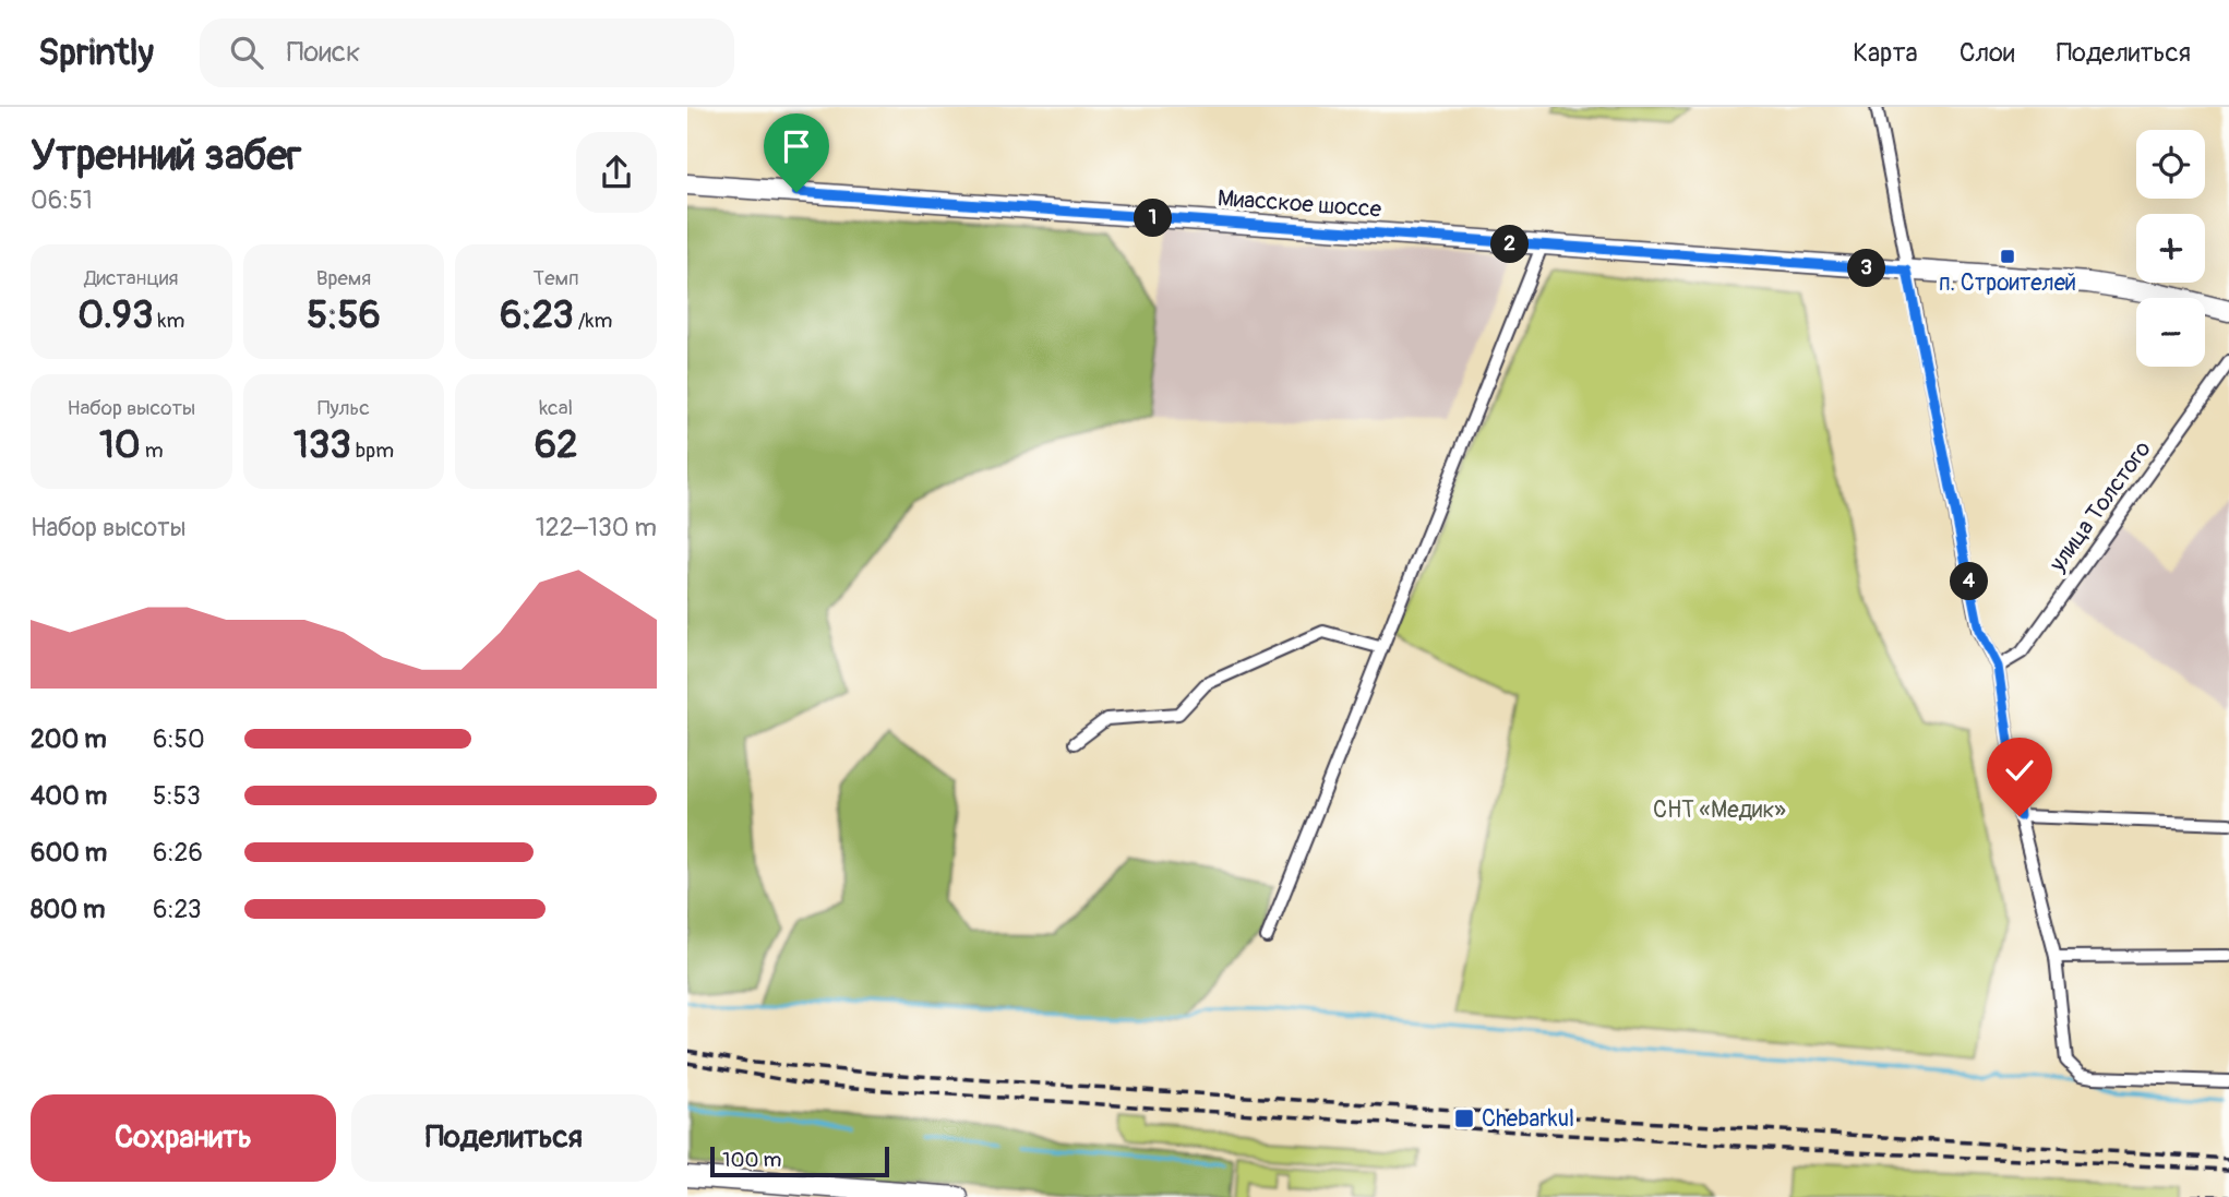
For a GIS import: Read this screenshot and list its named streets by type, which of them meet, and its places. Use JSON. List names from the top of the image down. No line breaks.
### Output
{"streets":{"main road":["Миасское шоссе"],"street":["улица Толстого"]},"parks":["СНТ «Медик»"],"places":{"transit":["п. Строителей","Chebarkul"]},"scale_bar":"100 m","page":{"header":"Sprintly","search":"Поиск","nav":["Карта","Слои","Поделиться"],"heading":["Утренний забег","06:51"],"map_buttons":["+","−"],"pins":["1","2","3","4"],"stats":[["Дистанция","0.93 km"],["Время","5:56"],["Темп","6:23 /km"],["Набор высоты","10 m"],["Пульс","133 bpm"],["kcal","62"]],"chart":["Набор высоты","122–130 m"],"list":[{"name":"200 m","note":"6:50"},{"name":"400 m","note":"5:53"},{"name":"600 m","note":"6:26"},{"name":"800 m","note":"6:23"}],"buttons":["Сохранить","Поделиться"],"scale":"100 m"}}
